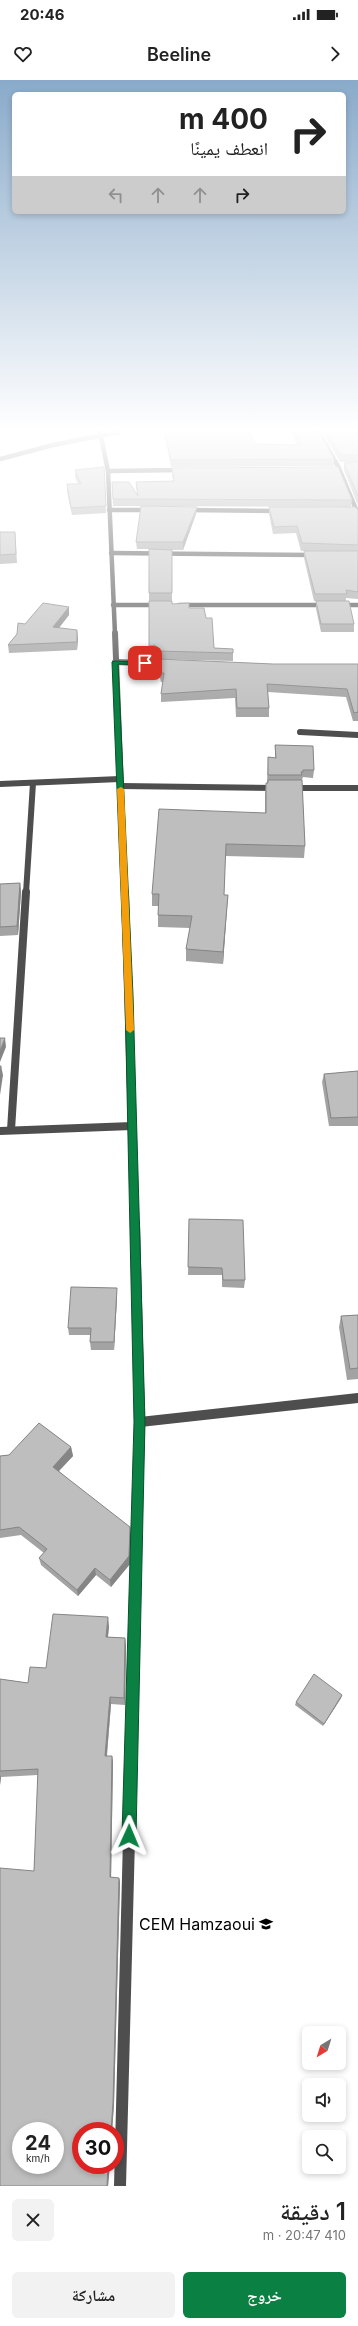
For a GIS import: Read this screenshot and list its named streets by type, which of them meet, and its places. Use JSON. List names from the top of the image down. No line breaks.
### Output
{"places":{"school or university":["CEM Hamzaoui"]},"north":"bottom left","page":{"status":"20:46","header":"Beeline","turn":["400 m","انعطف يمينًا"],"speed":"24 km/h","limit":"30","heading":["1 دقيقة","410 m · 20:47"],"buttons":["خروج","مشاركة"]}}
